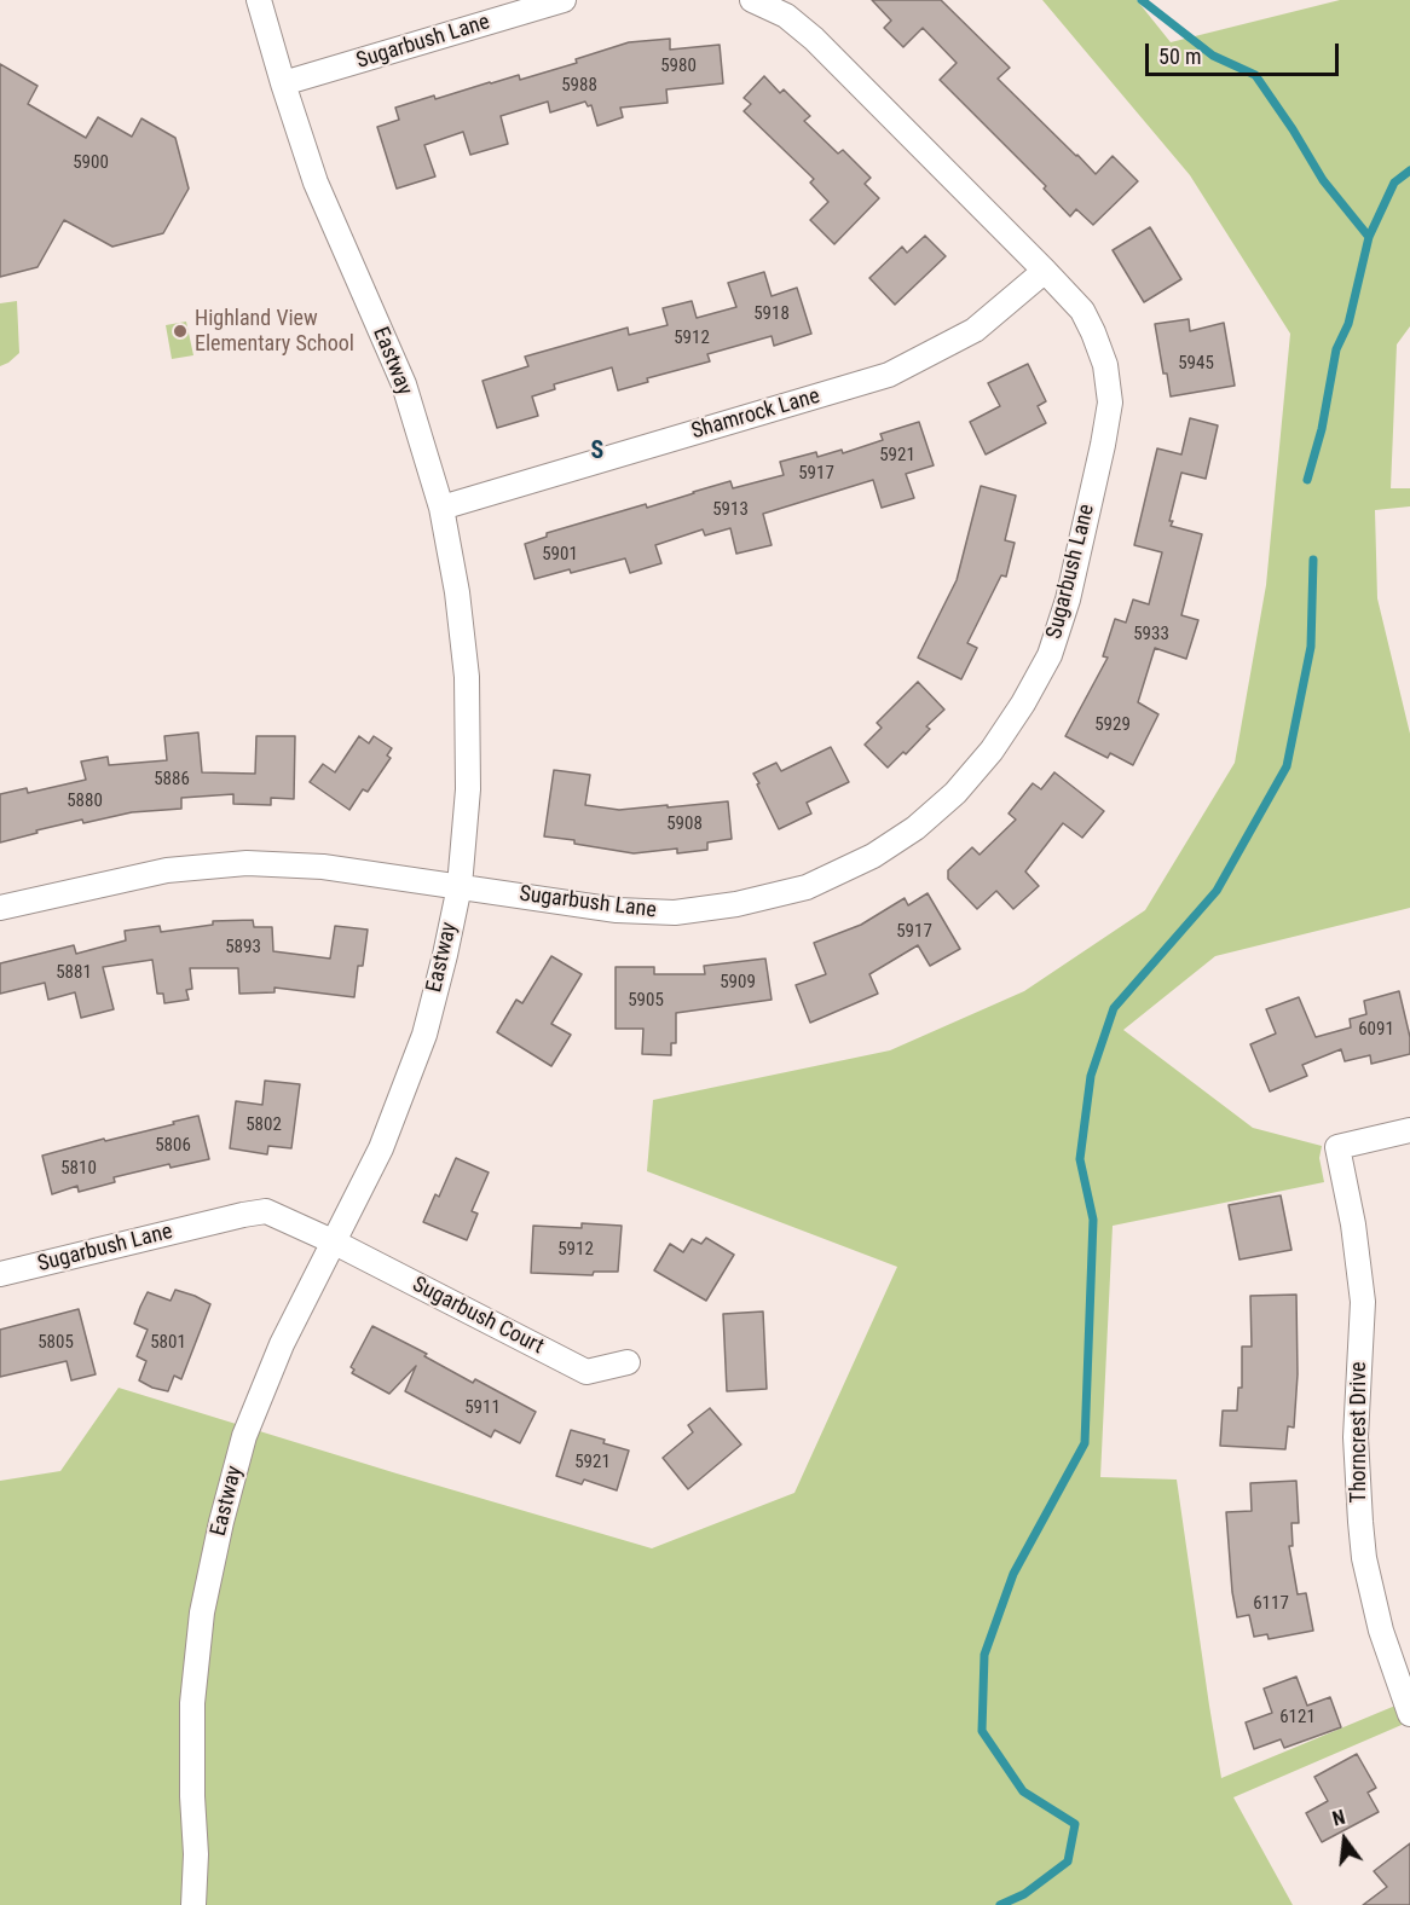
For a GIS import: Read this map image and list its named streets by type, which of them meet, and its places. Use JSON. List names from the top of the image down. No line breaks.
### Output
{"streets":{"street":["Sugarbush Lane","Eastway","Shamrock Lane","Sugarbush Court","Thorncrest Drive"]},"crossings":[["Sugarbush Lane","Eastway"],["Sugarbush Lane","Shamrock Lane"],["Sugarbush Lane","Sugarbush Court"],["Eastway","Shamrock Lane"],["Eastway","Sugarbush Court"]],"districts":["S"],"places":["Highland View Elementary School"],"house_numbers":["5980","5988","5900","5918","5912","5945","5921","5917","5913","5901","5933","5929","5886","5880","5908","5917","5893","5881","5909","5905","6091","5802","5806","5810","5912","5805","5801","5911","5921","6117","6121"],"scale_bar":"50 m","north":"top"}
